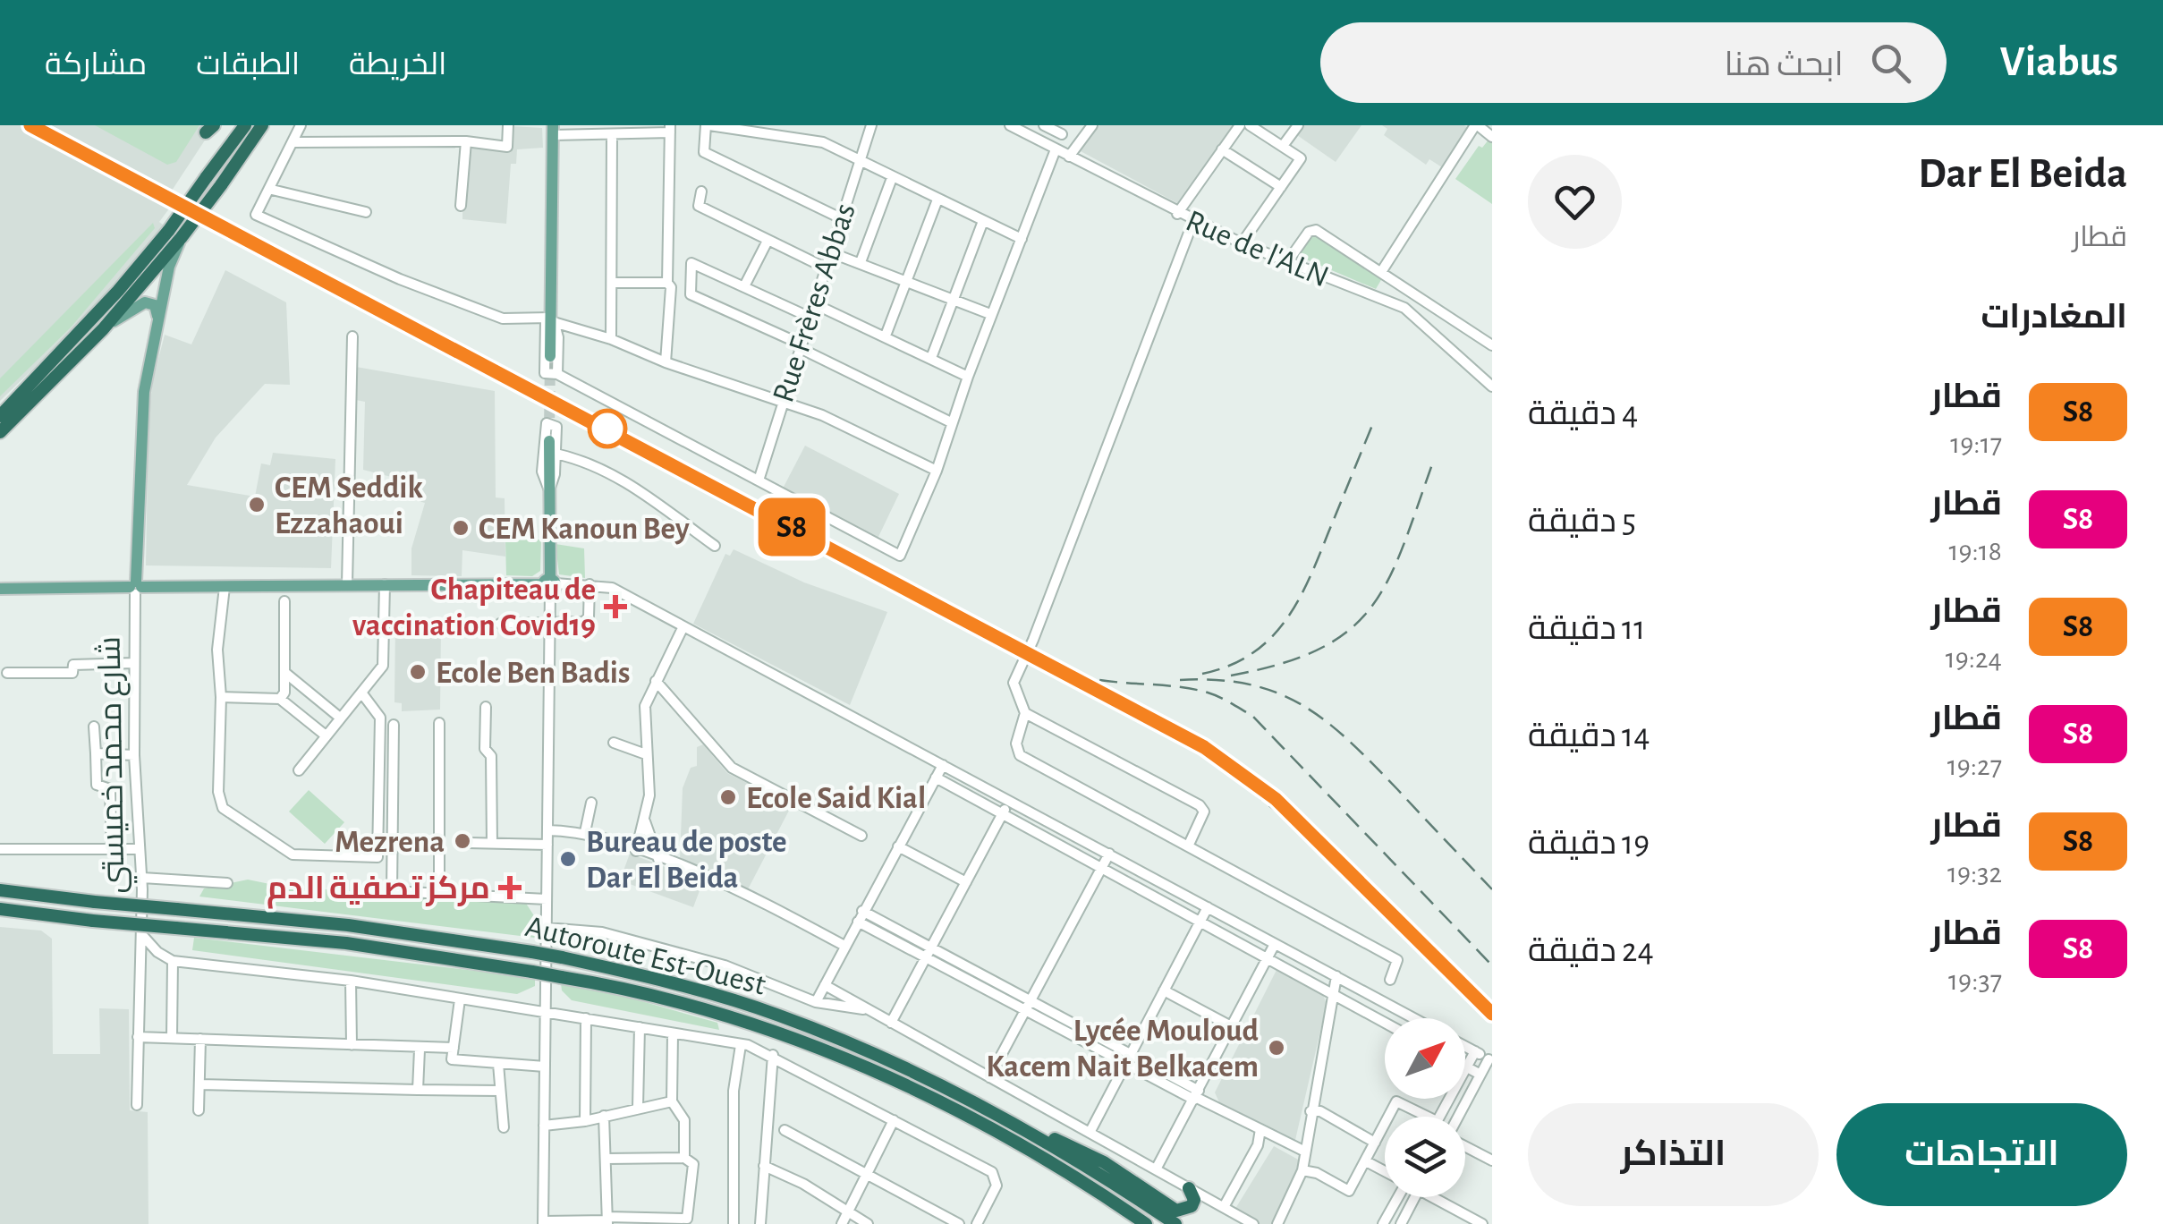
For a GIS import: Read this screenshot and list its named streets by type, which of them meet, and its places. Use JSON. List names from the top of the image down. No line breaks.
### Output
{"streets":{"highway":["Autoroute Est-Ouest"],"street":["Rue de l'ALN","Rue Frères Abbas","شارع محمد خميستي"]},"places":{"other":["CEM Seddik Ezzahaoui","CEM Kanoun Bey","Ecole Ben Badis","Ecole Said Kial","Mezrena","Bureau de poste Dar El Beida","Lycée Mouloud Kacem Nait Belkacem"],"health":["Chapiteau de vaccination Covid19","مركز تصفية الدم"]},"north":"top right","page":{"header":"Viabus","search":"ابحث هنا","nav":["الخريطة","الطبقات","مشاركة"],"heading":[["Dar El Beida","قطار"],"المغادرات"],"on_map":"S8","list":[{"mark":"S8","name":"قطار","note":"19:17","value":"4 دقيقة"},{"mark":"S8","name":"قطار","note":"19:18","value":"5 دقيقة"},{"mark":"S8","name":"قطار","note":"19:24","value":"11 دقيقة"},{"mark":"S8","name":"قطار","note":"19:27","value":"14 دقيقة"},{"mark":"S8","name":"قطار","note":"19:32","value":"19 دقيقة"},{"mark":"S8","name":"قطار","note":"19:37","value":"24 دقيقة"}],"buttons":["الاتجاهات","التذاكر"]}}
